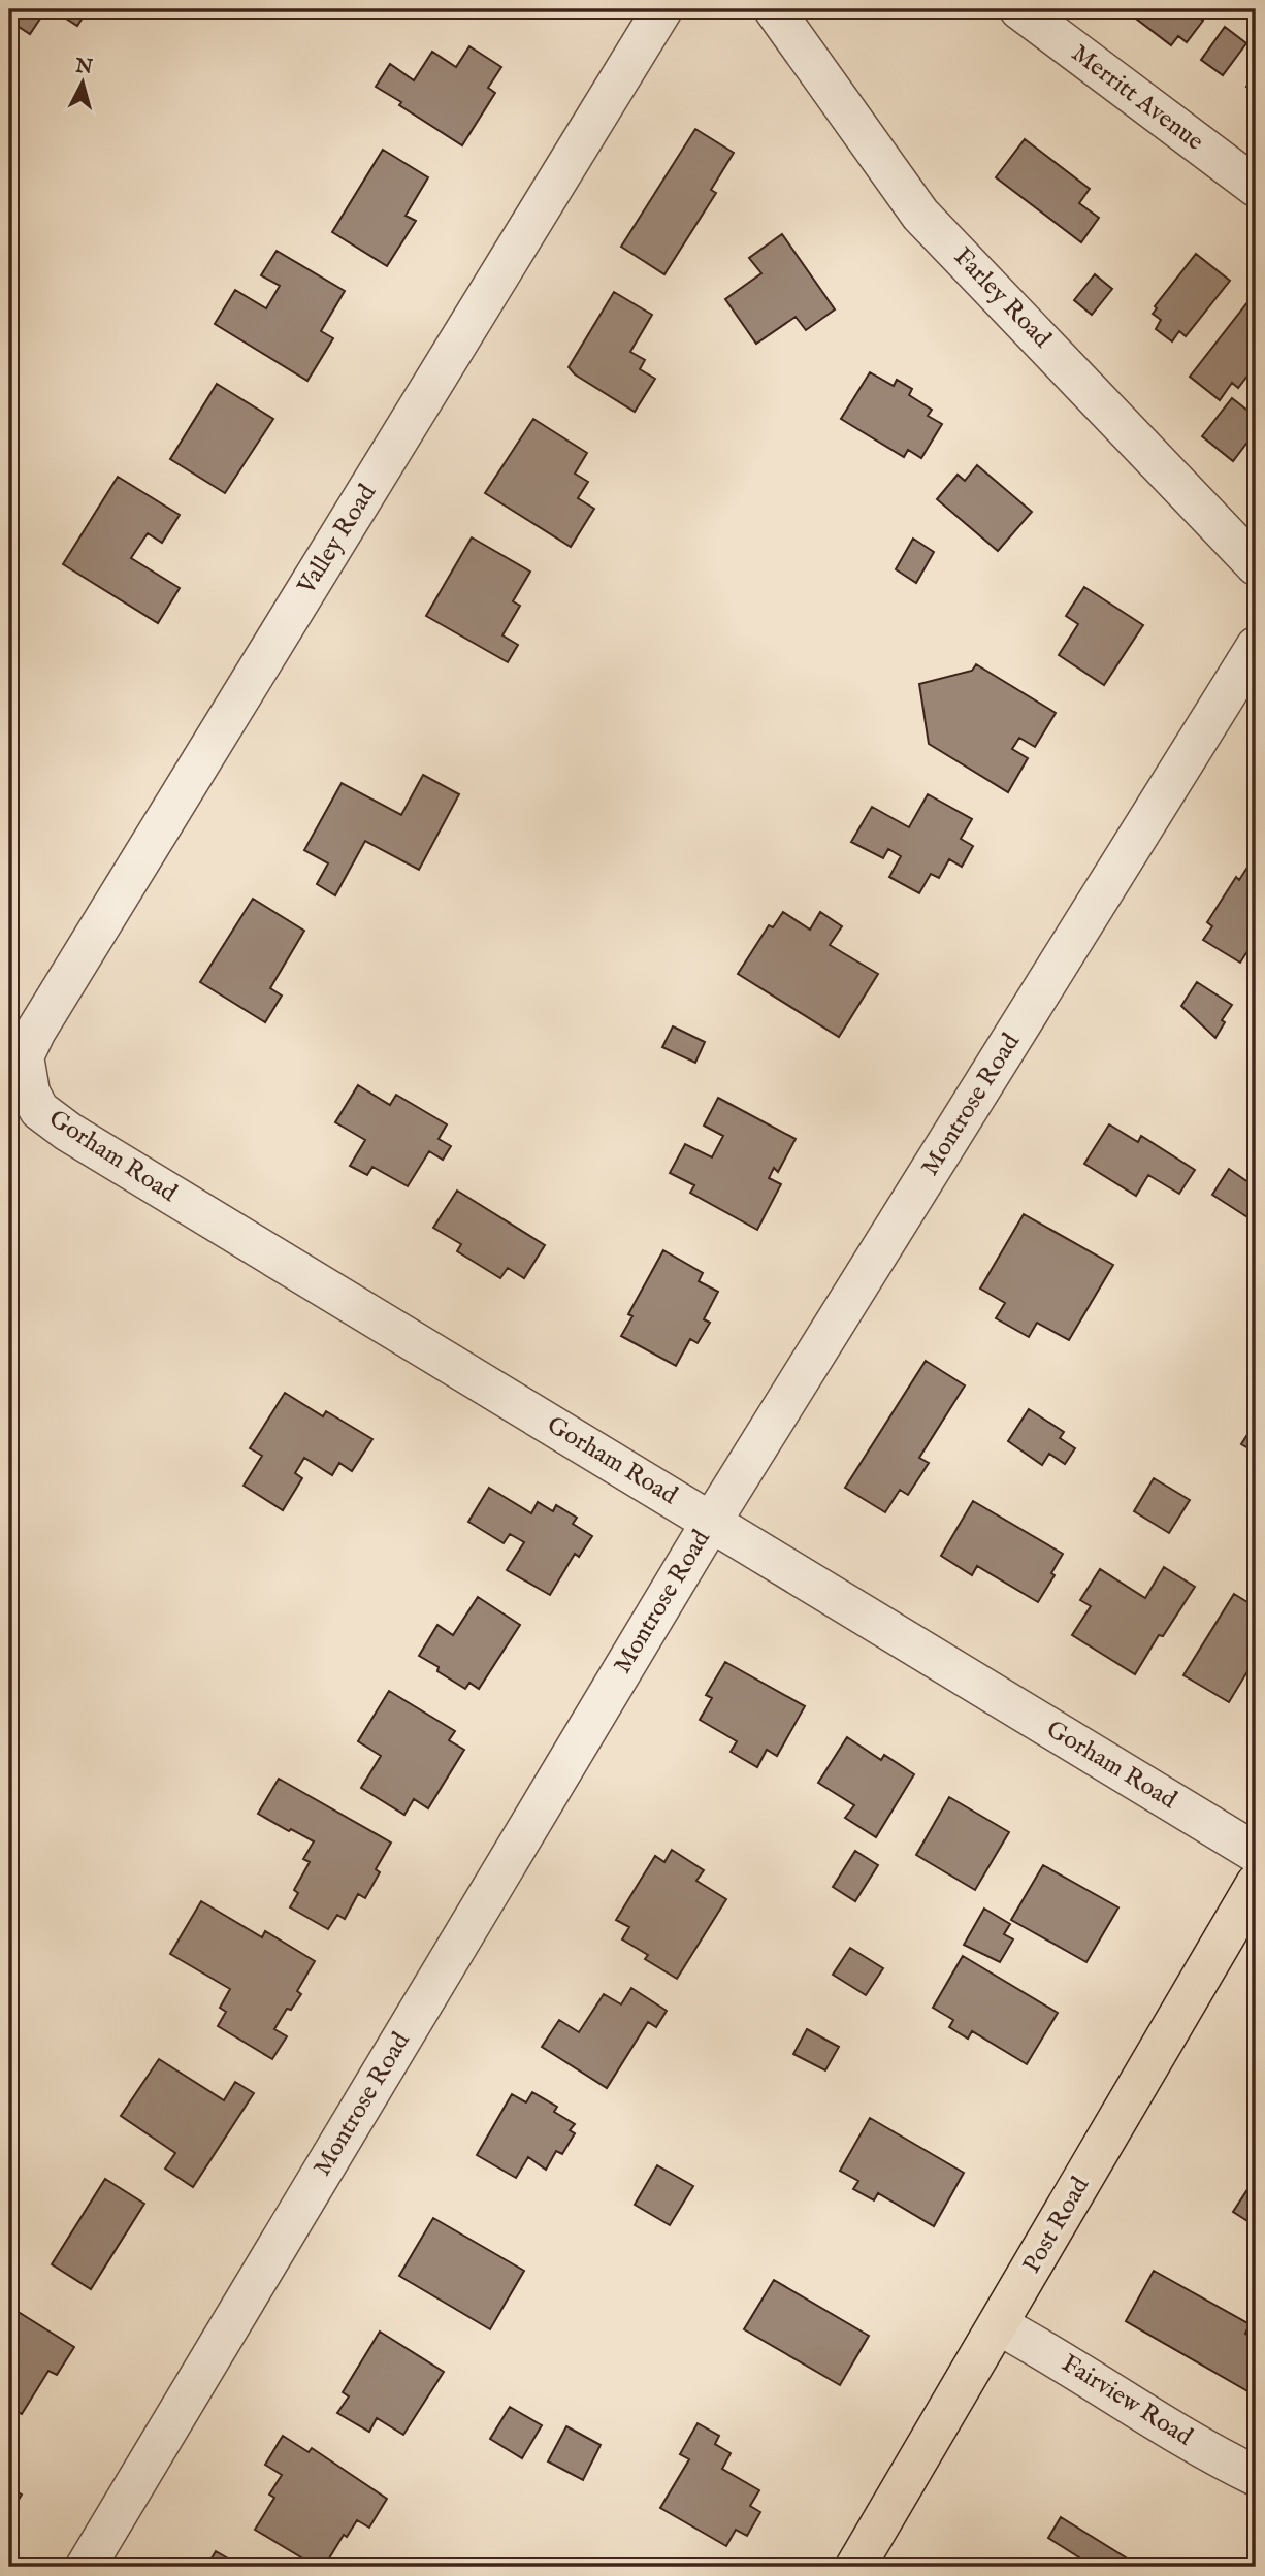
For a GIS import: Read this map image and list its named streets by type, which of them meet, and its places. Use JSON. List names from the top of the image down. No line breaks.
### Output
{"streets":{"main road":["Post Road"],"street":["Merritt Avenue","Farley Road","Valley Road","Montrose Road","Gorham Road","Fairview Road"]},"crossings":[["Valley Road","Gorham Road"],["Montrose Road","Gorham Road"],["Post Road","Fairview Road"]],"north":"top"}
